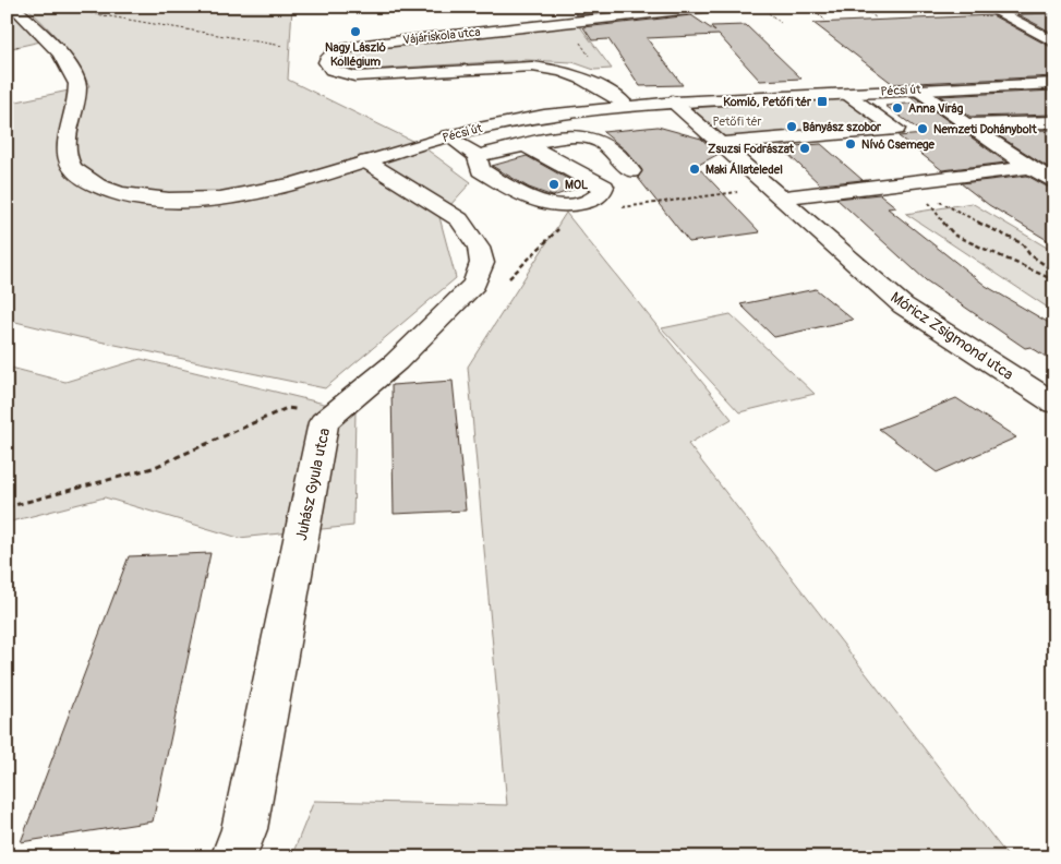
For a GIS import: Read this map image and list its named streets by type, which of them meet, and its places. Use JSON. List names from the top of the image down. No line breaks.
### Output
{"streets":{"street":["Vájáriskola utca","Pécsi út","Móricz Zsigmond utca","Juhász Gyula utca"]},"crossings":[["Vájáriskola utca","Pécsi út"],["Pécsi út","Móricz Zsigmond utca"],["Pécsi út","Juhász Gyula utca"]],"parks":["Petőfi tér"],"places":{"other":["Nagy László Kollégium","Anna Virág","Bányász szobor","Nemzeti Dohánybolt","Nívó Csemege","Zsuzsi Fodrászat","Maki Állateledel","MOL"],"transit":["Komló, Petőfi tér"]}}
